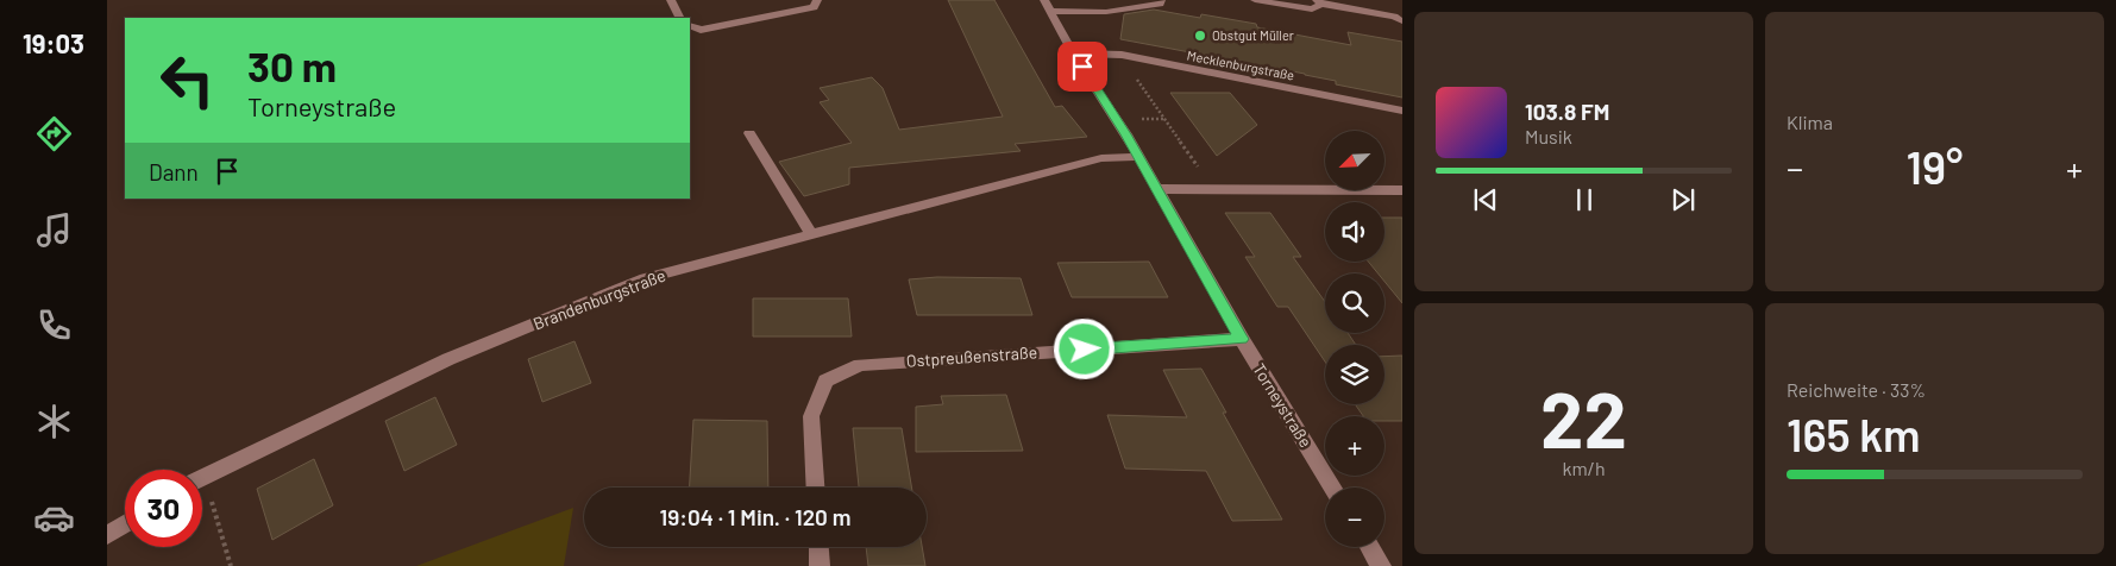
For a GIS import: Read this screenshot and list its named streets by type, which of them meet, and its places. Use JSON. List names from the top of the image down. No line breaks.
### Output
{"streets":{"street":["Mecklenburgstraße","Brandenburgstraße","Ostpreußenstraße","Torneystraße"]},"crossings":[["Mecklenburgstraße","Torneystraße"],["Brandenburgstraße","Torneystraße"],["Ostpreußenstraße","Torneystraße"]],"places":["Obstgut Müller"],"north":"bottom left","page":{"tabs":"19:03","tile":["Klima",["22","km/h"],["Reichweite · 33%","165 km"]],"turn":["30 m","Torneystraße"],"song":["103.8 FM","Musik"],"map_buttons":["+","−"],"then":"Dann","heat":["−","19°","+"],"limit":"30","trip":"19:04 · 1 Min. · 120 m"}}
